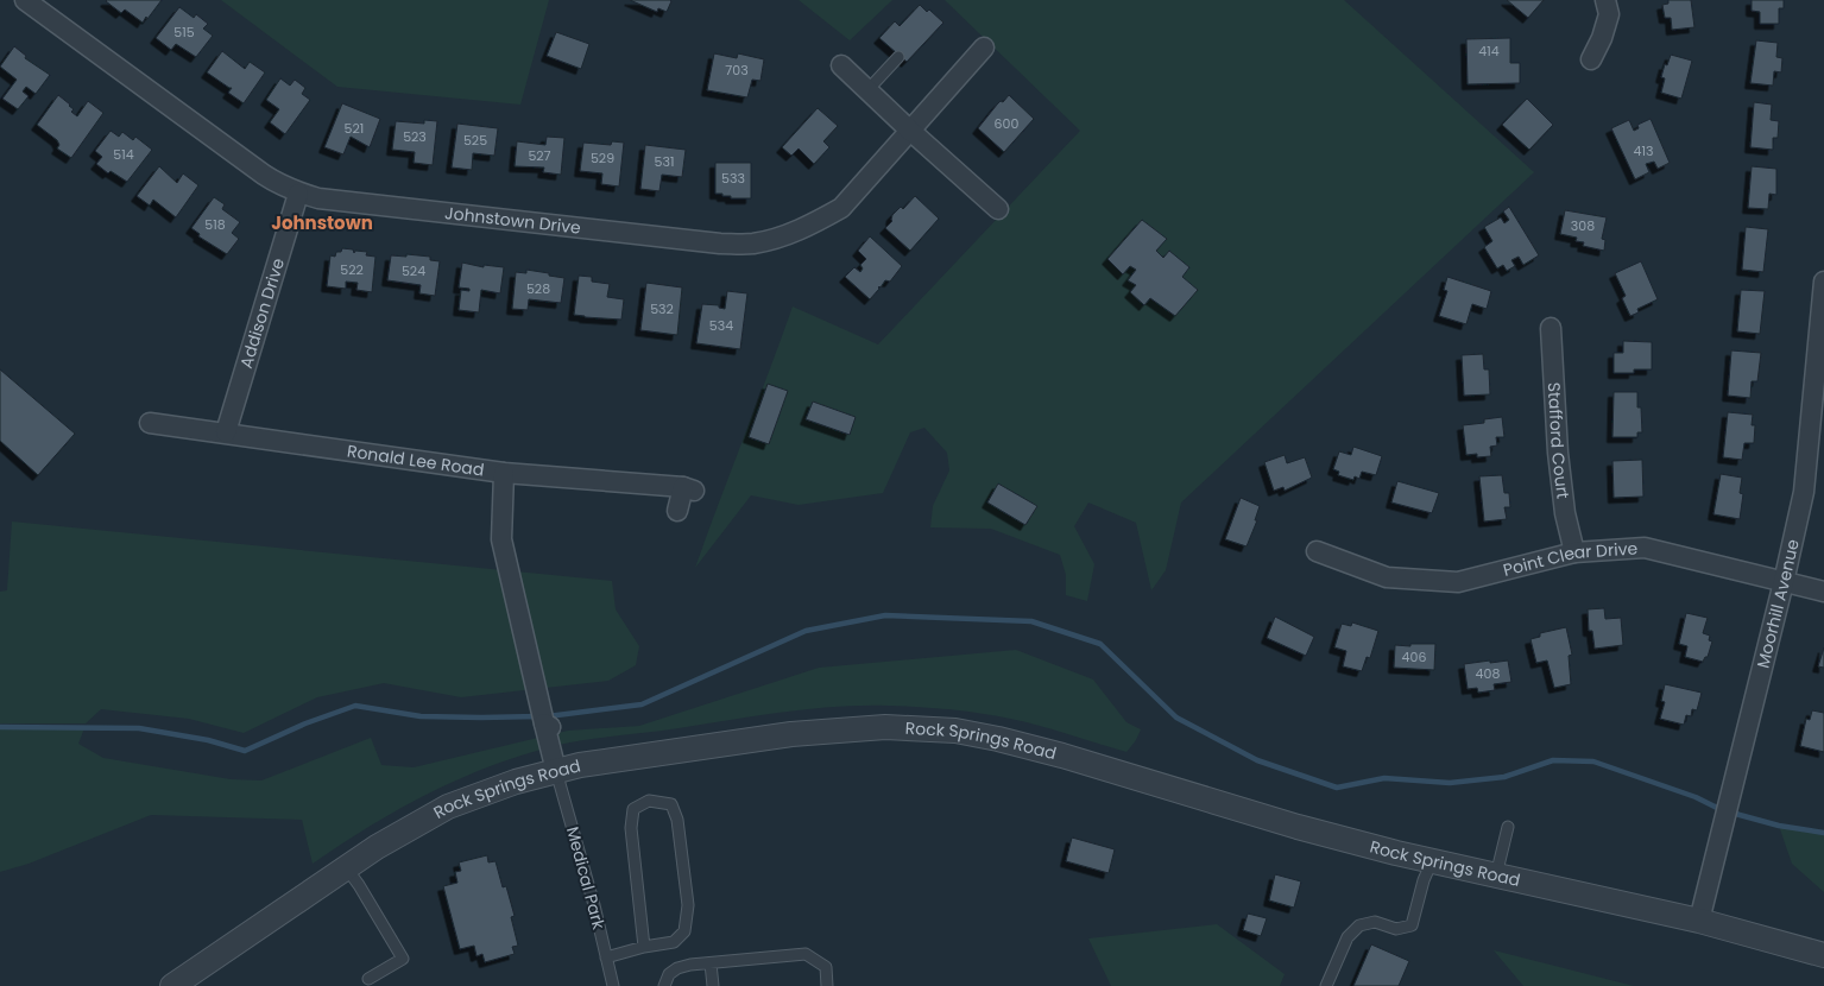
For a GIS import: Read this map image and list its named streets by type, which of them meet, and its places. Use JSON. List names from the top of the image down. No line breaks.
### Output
{"streets":{"street":["Johnstown Drive","Addison Drive","Stafford Court","Ronald Lee Road","Point Clear Drive","Moorhill Avenue","Rock Springs Road"],"lane":["Medical Park"]},"crossings":[["Johnstown Drive","Addison Drive"],["Addison Drive","Ronald Lee Road"],["Stafford Court","Point Clear Drive"],["Point Clear Drive","Moorhill Avenue"],["Moorhill Avenue","Rock Springs Road"],["Rock Springs Road","Medical Park"]],"districts":["Johnstown"],"house_numbers":["515","414","703","600","521","523","525","413","514","527","529","531","533","518","308","522","524","528","532","534","406","408"]}
